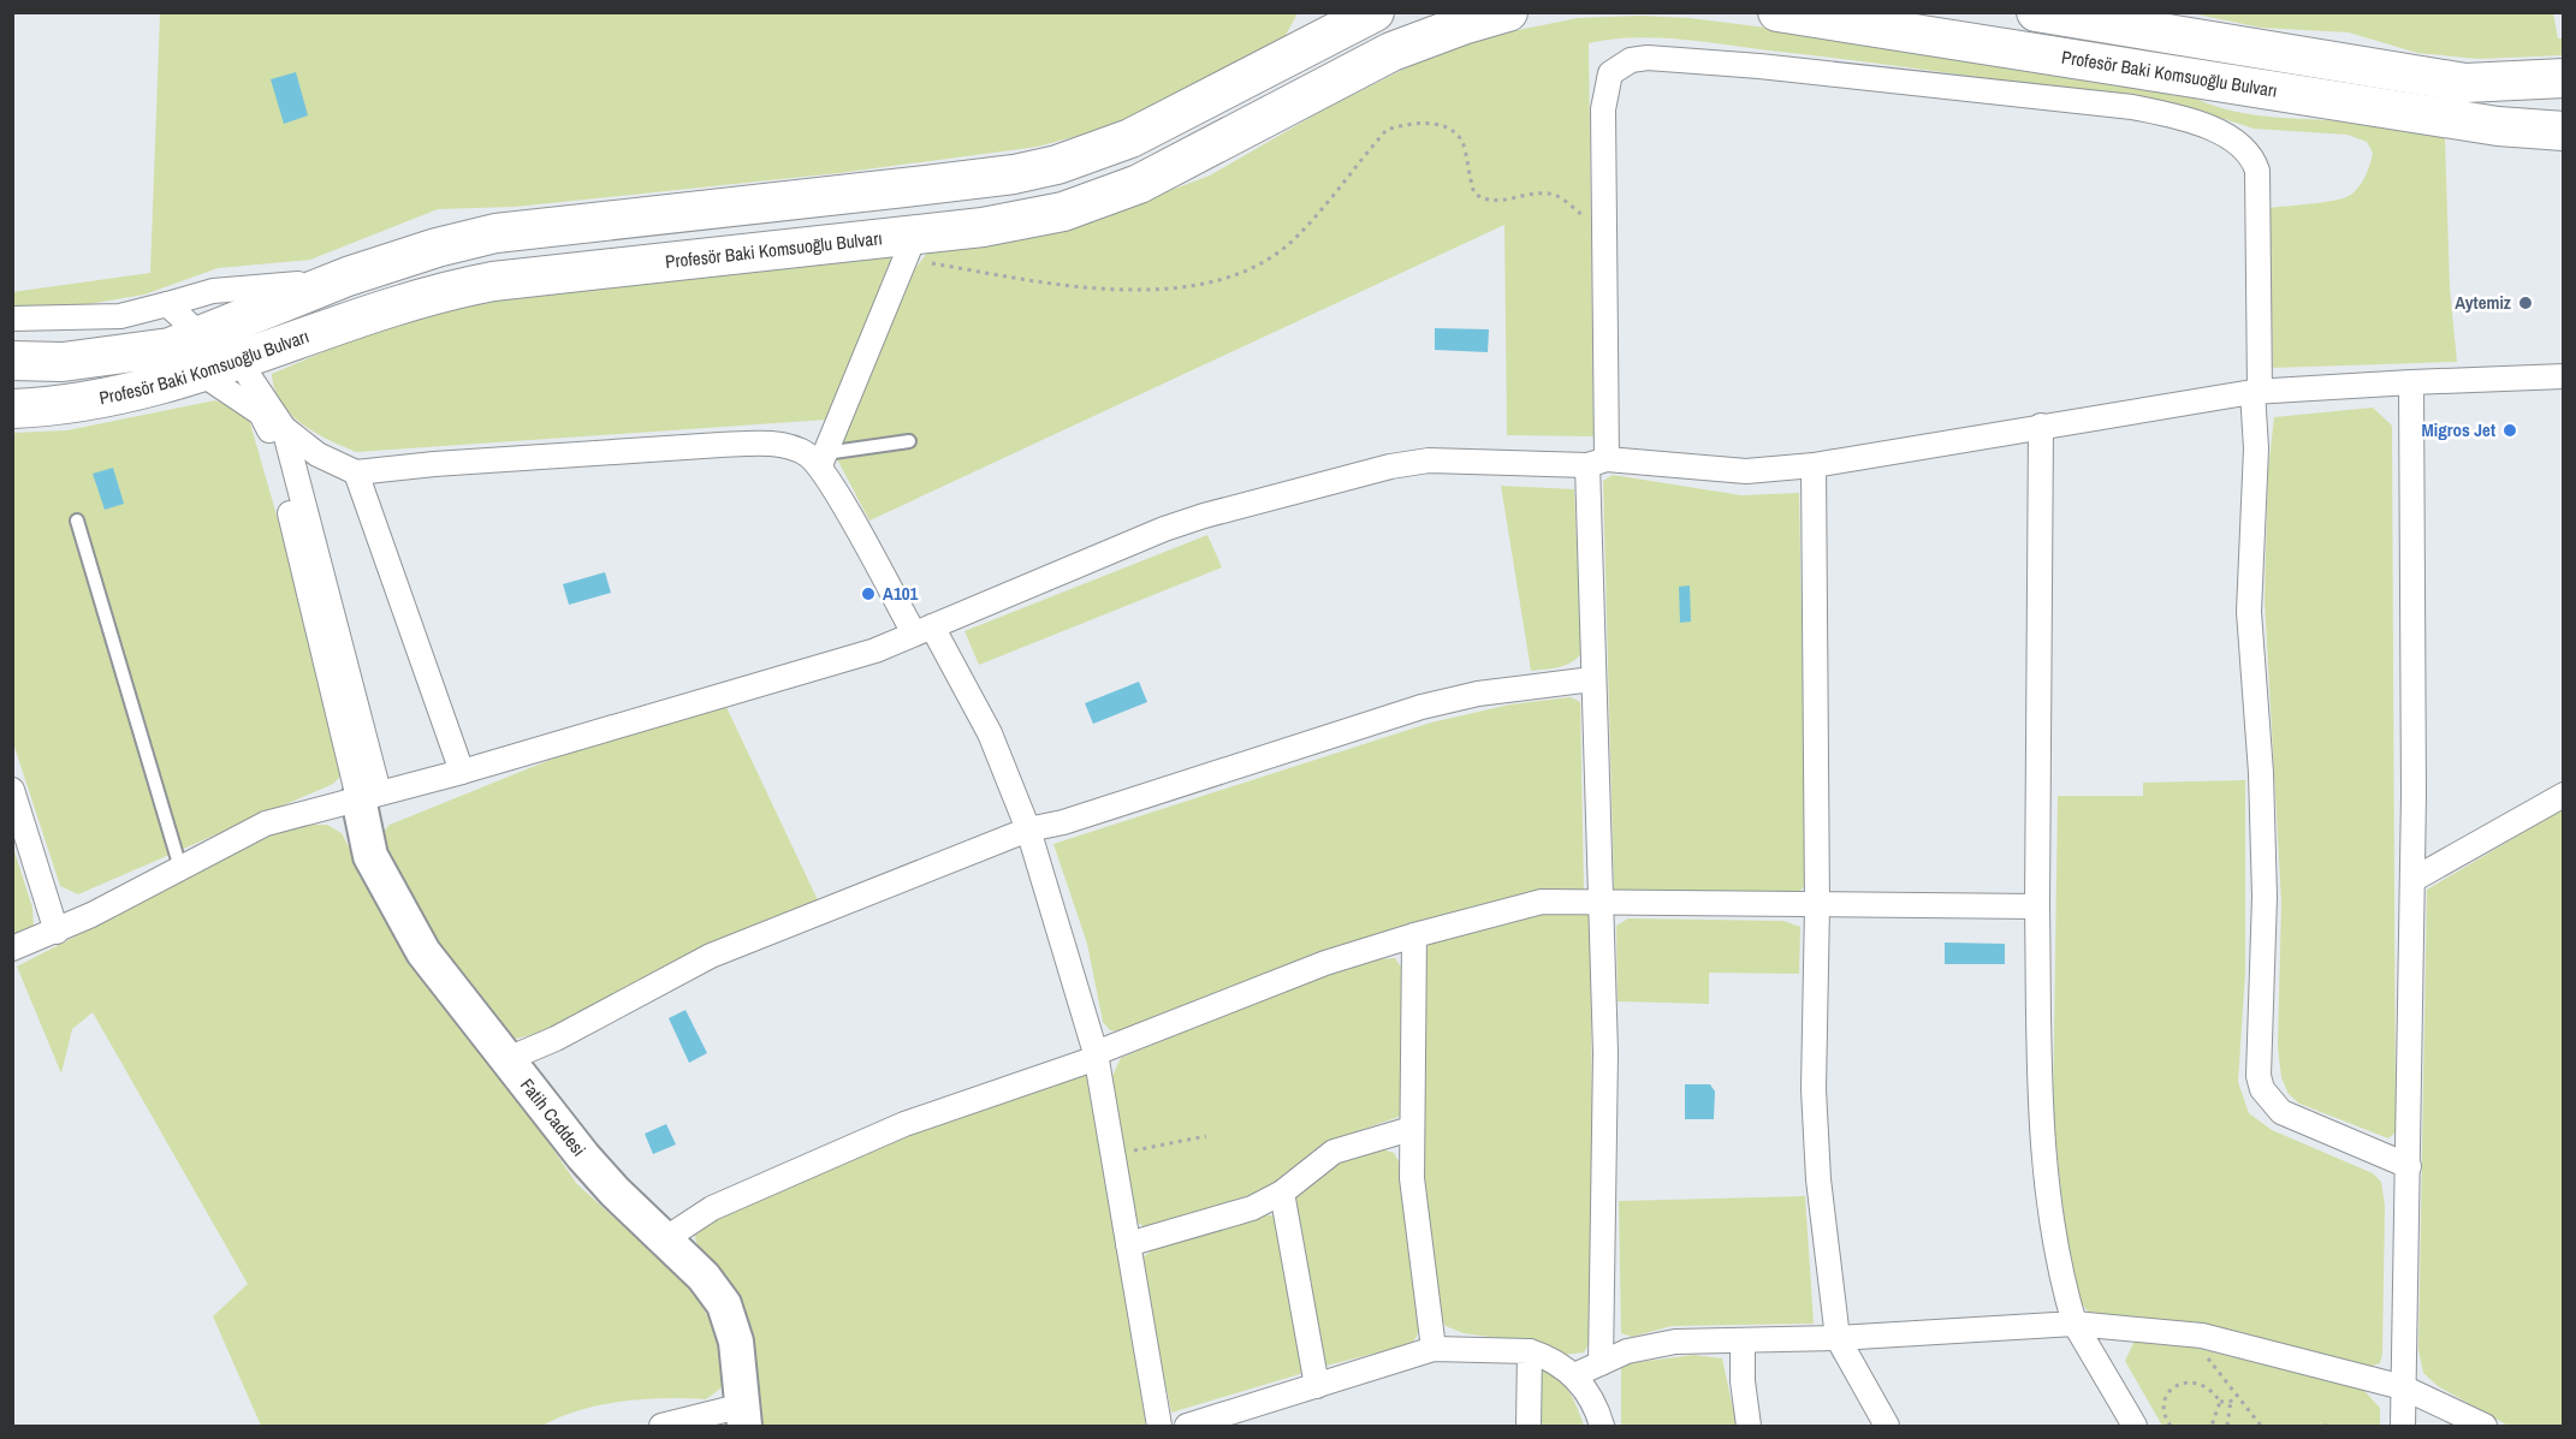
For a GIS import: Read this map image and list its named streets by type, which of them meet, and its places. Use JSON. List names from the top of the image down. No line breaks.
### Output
{"streets":{"main road":["Profesör Baki Komsuoğlu Bulvarı"],"street":["Fatih Caddesi"]},"places":["Aytemiz","Migros Jet","A101"]}
